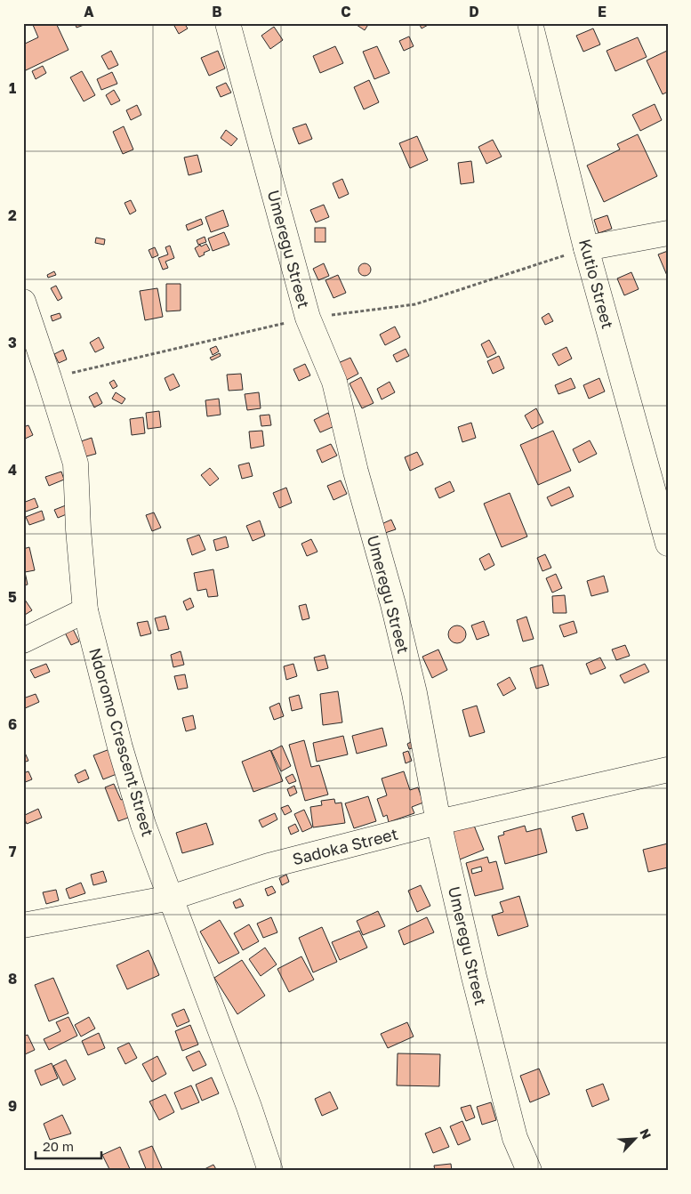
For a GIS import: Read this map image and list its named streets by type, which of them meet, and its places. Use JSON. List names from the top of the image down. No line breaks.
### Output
{"streets":{"street":["Umeregu Street","Kutio Street","Ndoromo Crescent Street","Sadoka Street"]},"crossings":[["Umeregu Street","Sadoka Street"],["Ndoromo Crescent Street","Sadoka Street"]],"scale_bar":"20 m","north":"top right","grid":{"columns":["A","B","C","D","E"],"rows":["1","2","3","4","5","6","7","8","9"]}}
